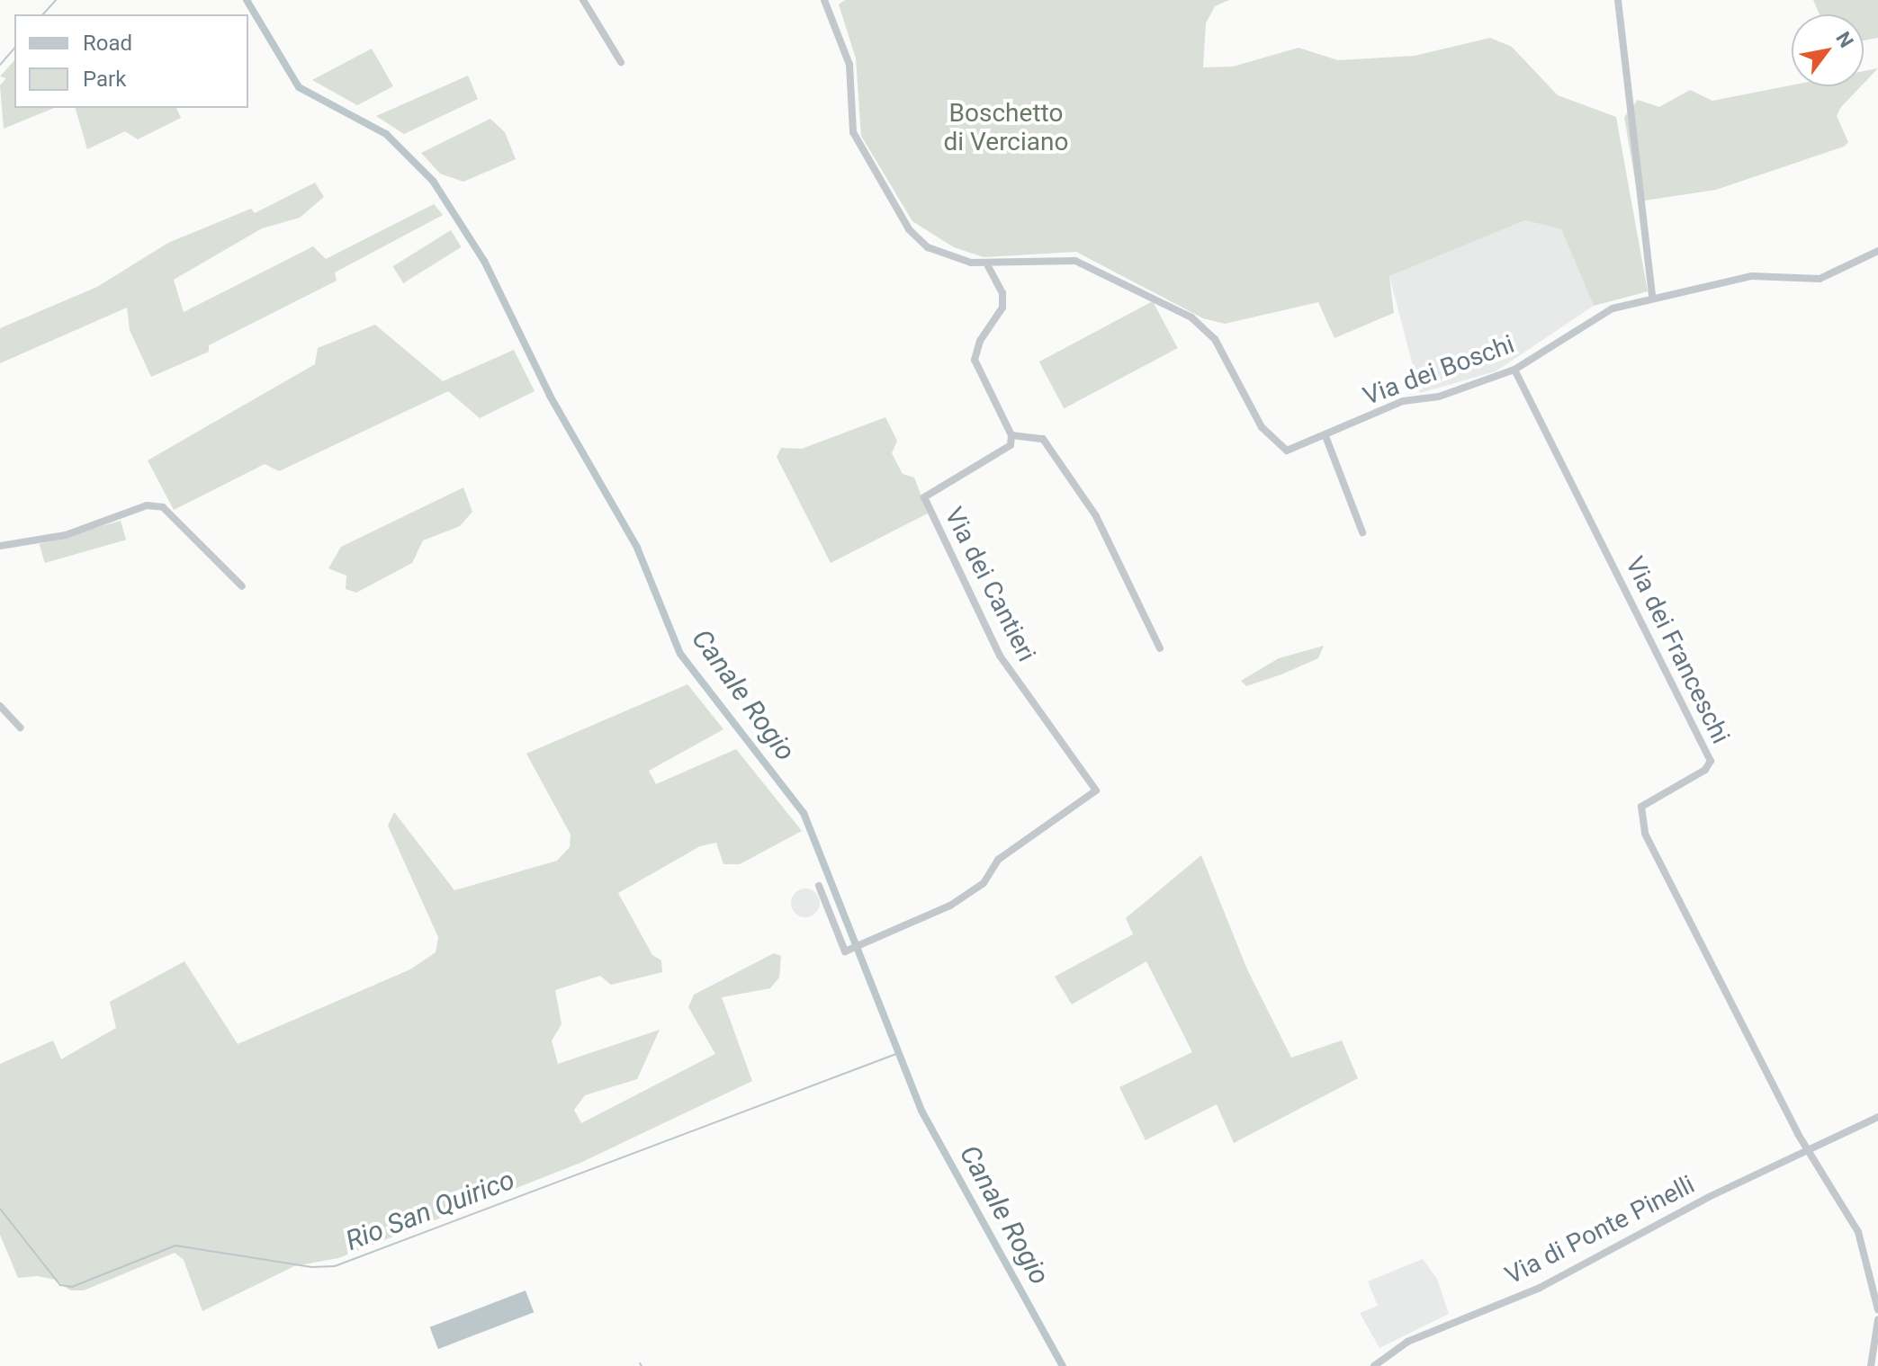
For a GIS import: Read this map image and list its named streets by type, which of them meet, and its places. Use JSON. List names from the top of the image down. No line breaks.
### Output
{"streets":{"street":["Via dei Boschi","Via dei Cantieri","Via dei Franceschi","Via di Ponte Pinelli"]},"crossings":[["Via dei Boschi","Via dei Franceschi"],["Via dei Franceschi","Via di Ponte Pinelli"]],"water":["Canale Rogio","Rio San Quirico"],"parks":["Boschetto di Verciano"],"legend":["Road","Park"],"north":"top right"}
